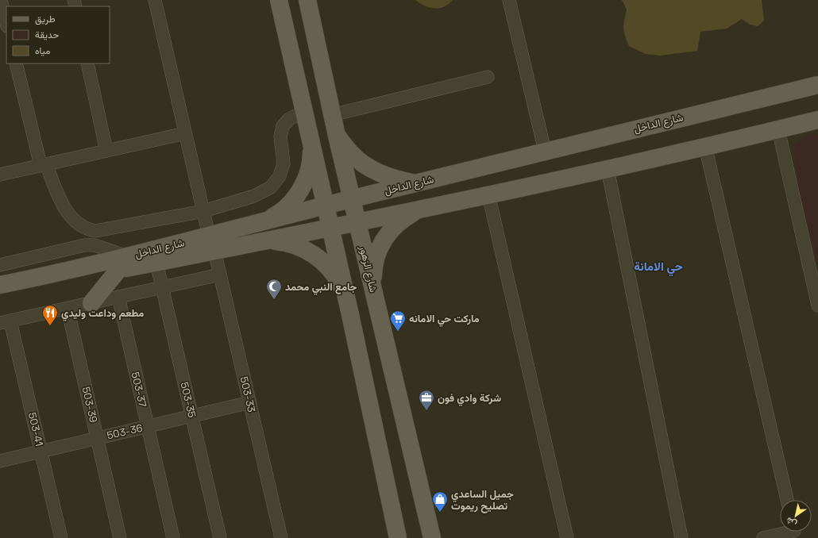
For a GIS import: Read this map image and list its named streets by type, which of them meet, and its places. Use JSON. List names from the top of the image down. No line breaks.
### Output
{"streets":{"main road":["شارع الداخل","شارع الزهور"],"street":["503-37","503-33","503-35","503-39","503-41","503-36"]},"crossings":[["شارع الداخل","شارع الزهور"],["شارع الداخل","503-33"],["شارع الداخل","503-35"],["503-37","503-36"],["503-33","503-36"],["503-35","503-36"],["503-39","503-36"],["503-41","503-36"]],"districts":["حي الامانة"],"places":{"mosque":["جامع النبي محمد"],"restaurant":["مطعم وداعت وليدي"],"supermarket":["ماركت حي الامانه"],"office":["شركة وادي فون"],"shop":["جميل الساعدي تصليح ريموت"]},"legend":["طريق","حديقة","مياه"],"north":"bottom left"}
